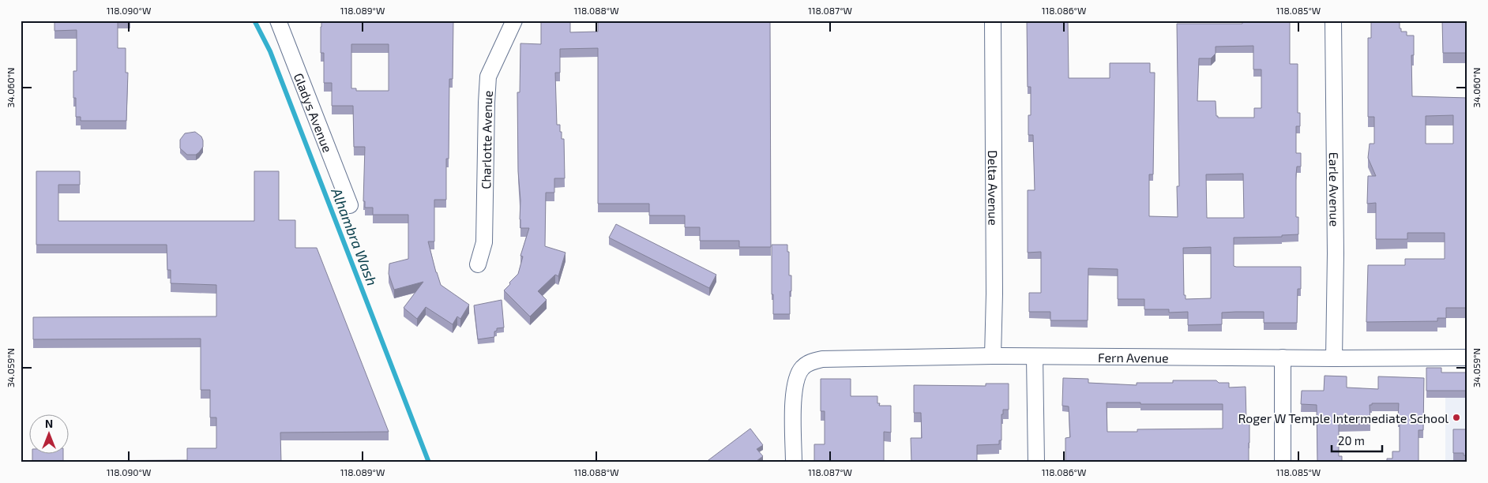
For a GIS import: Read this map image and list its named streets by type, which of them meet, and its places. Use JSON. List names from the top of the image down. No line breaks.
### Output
{"streets":{"street":["Gladys Avenue","Charlotte Avenue","Delta Avenue","Earle Avenue","Fern Avenue"]},"crossings":[["Delta Avenue","Fern Avenue"],["Earle Avenue","Fern Avenue"]],"water":["Alhambra Wash"],"places":["Roger W Temple Intermediate School"],"scale_bar":"20 m","north":"top","coordinates":["118.090°W","118.089°W","118.088°W","118.087°W","118.086°W","118.085°W","34.060°N","34.059°N"]}
